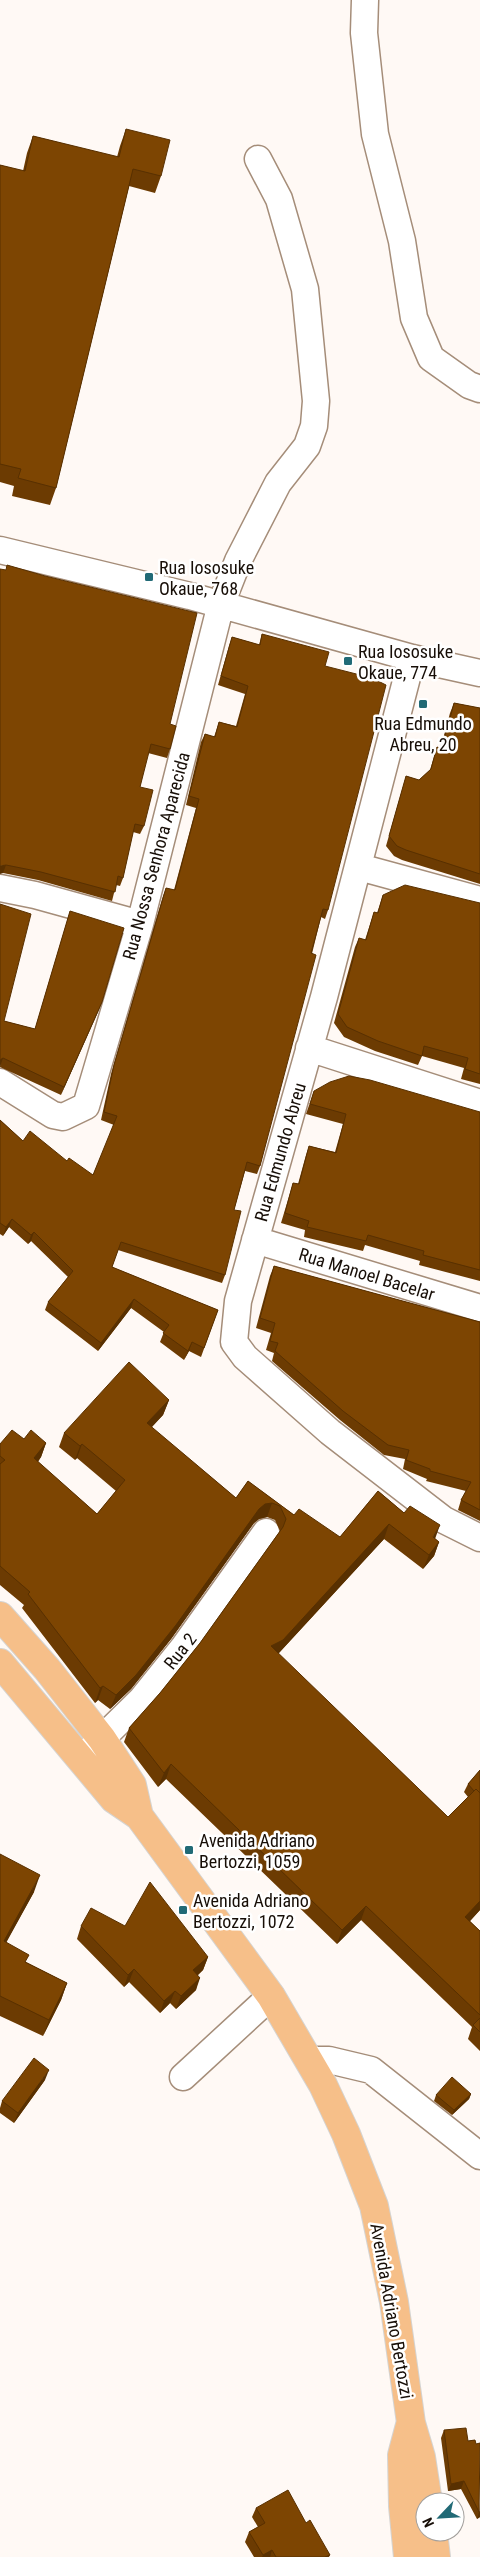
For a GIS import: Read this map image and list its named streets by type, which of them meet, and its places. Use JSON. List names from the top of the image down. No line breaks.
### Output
{"streets":{"main road":["Avenida Adriano Bertozzi"],"street":["Rua Nossa Senhora Aparecida","Rua Edmundo Abreu","Rua Manoel Bacelar","Rua 2"]},"crossings":[["Rua Edmundo Abreu","Rua Manoel Bacelar"],["Rua 2","Avenida Adriano Bertozzi"]],"places":{"transit":["Rua Iososuke Okaue, 768","Rua Iososuke Okaue, 774","Rua Edmundo Abreu, 20","Avenida Adriano Bertozzi, 1059","Avenida Adriano Bertozzi, 1072"]},"north":"bottom left"}
